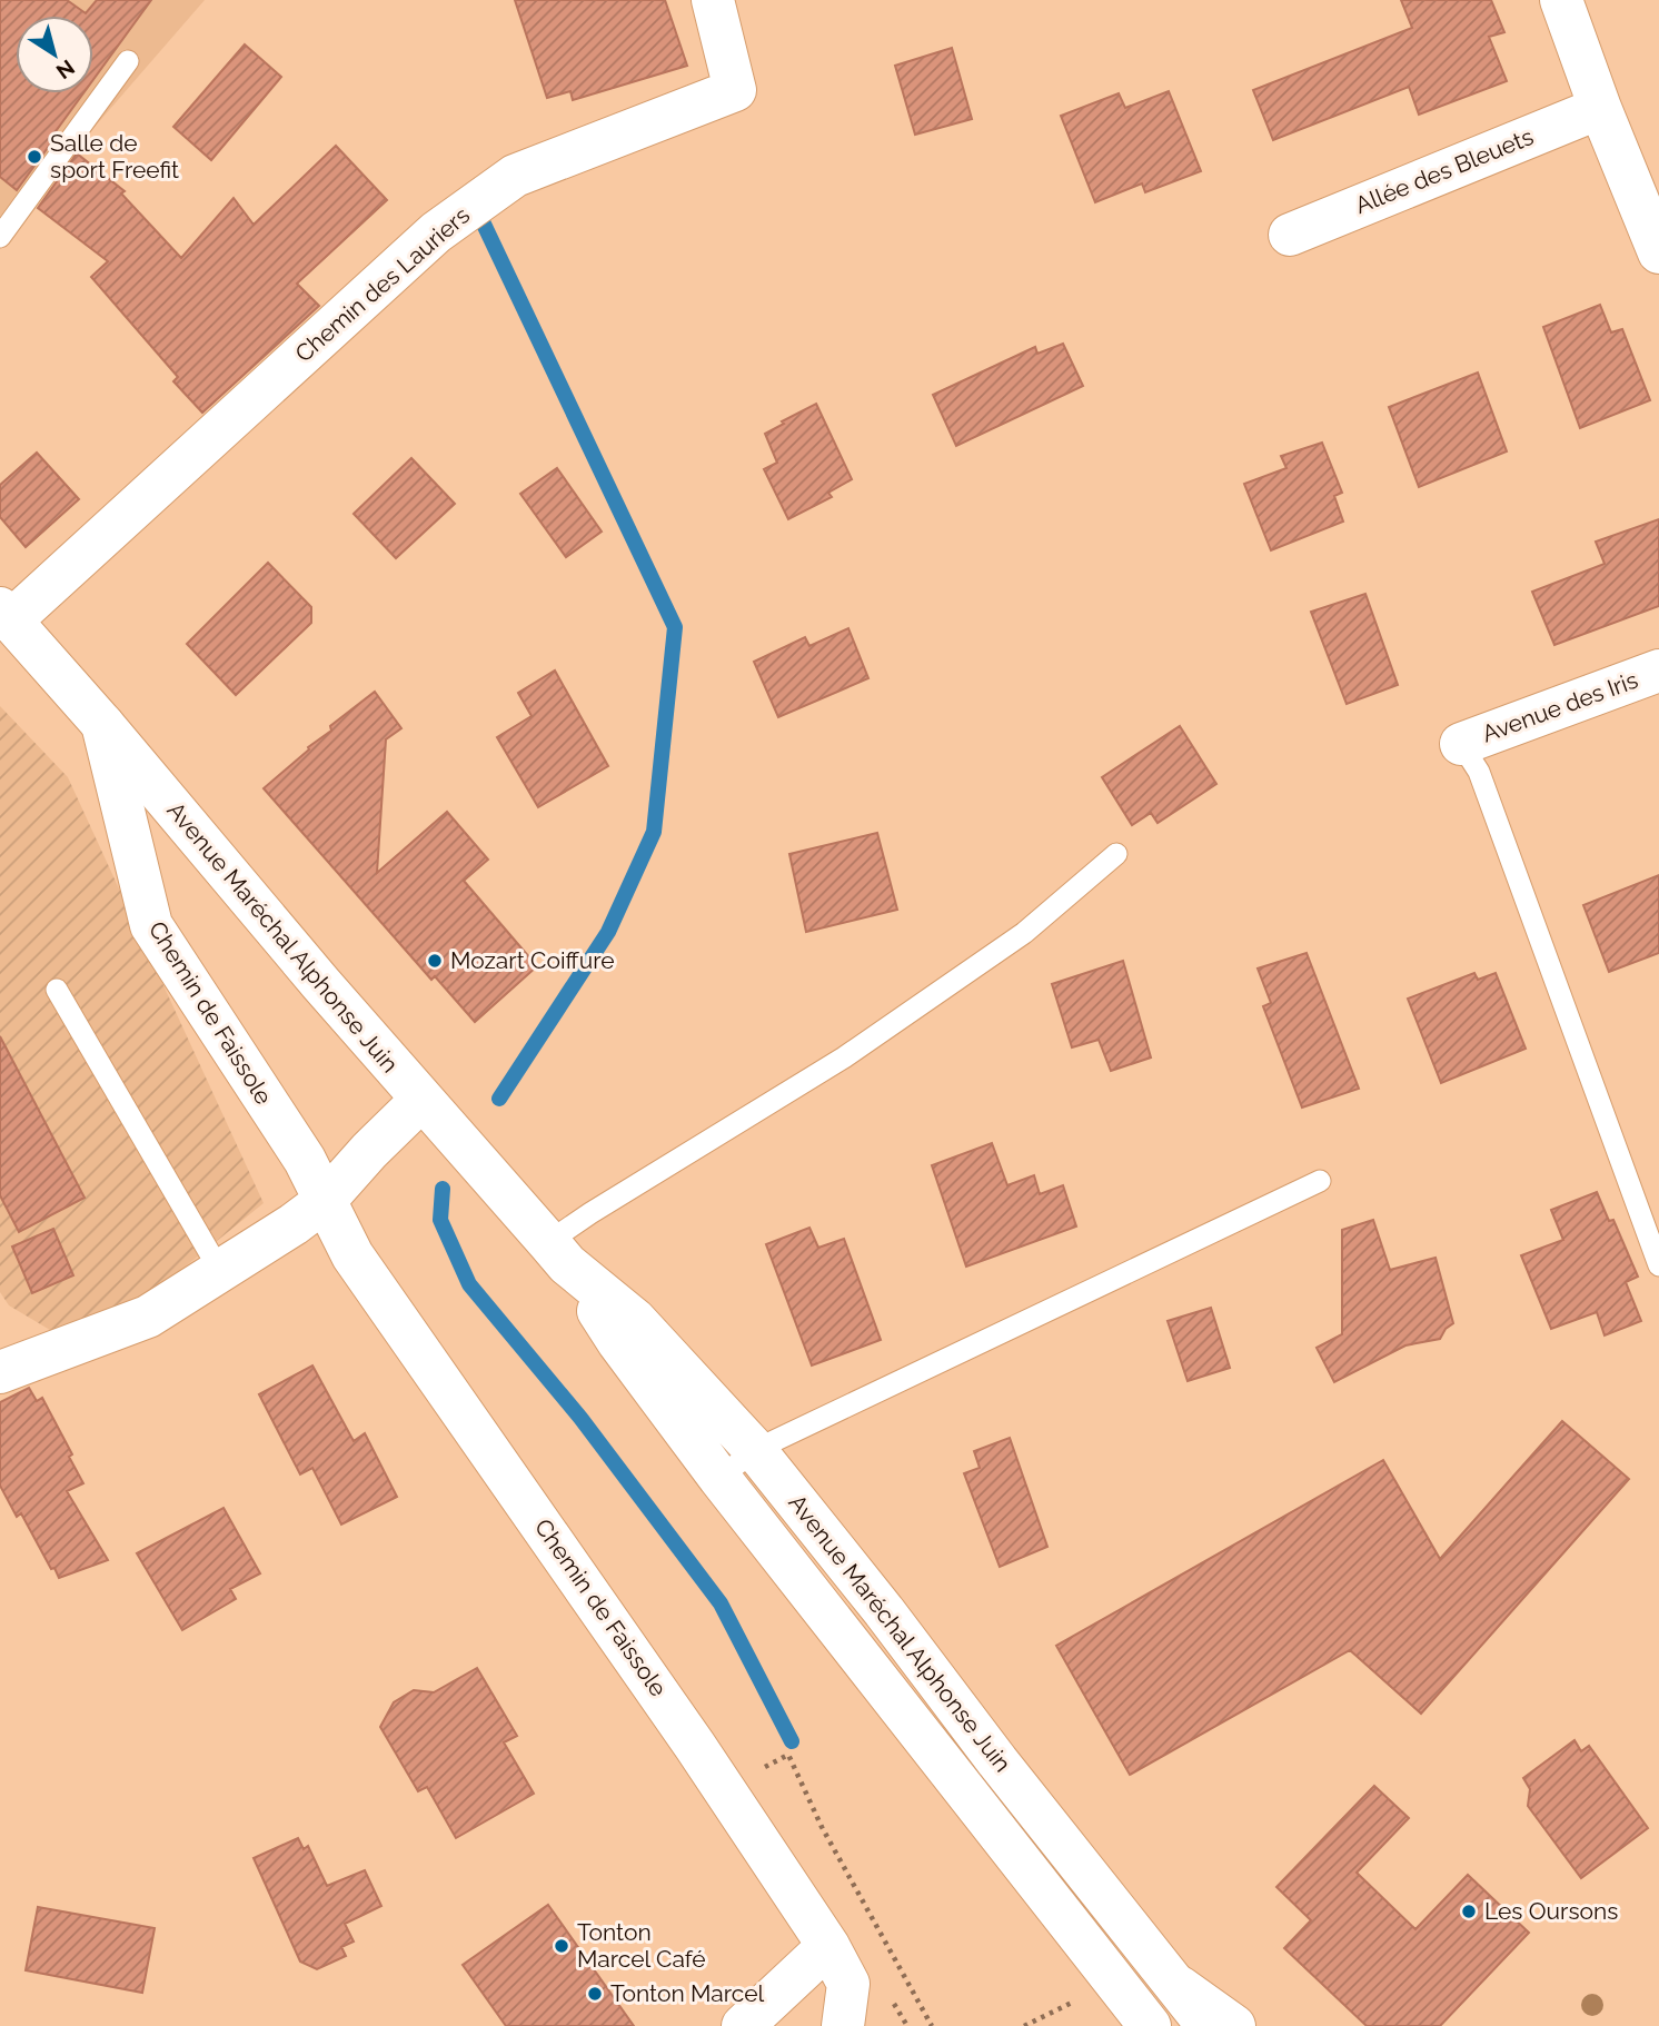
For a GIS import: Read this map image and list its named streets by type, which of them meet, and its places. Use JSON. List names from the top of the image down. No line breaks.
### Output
{"streets":{"street":["Allée des Bleuets","Chemin des Lauriers","Avenue des Iris","Avenue Maréchal Alphonse Juin","Chemin de Faissole"]},"crossings":[["Chemin des Lauriers","Avenue Maréchal Alphonse Juin"],["Avenue Maréchal Alphonse Juin","Chemin de Faissole"]],"places":["Salle de sport Freefit","Mozart Coiffure","Les Oursons","Tonton Marcel Café","Tonton Marcel"],"north":"bottom right"}
